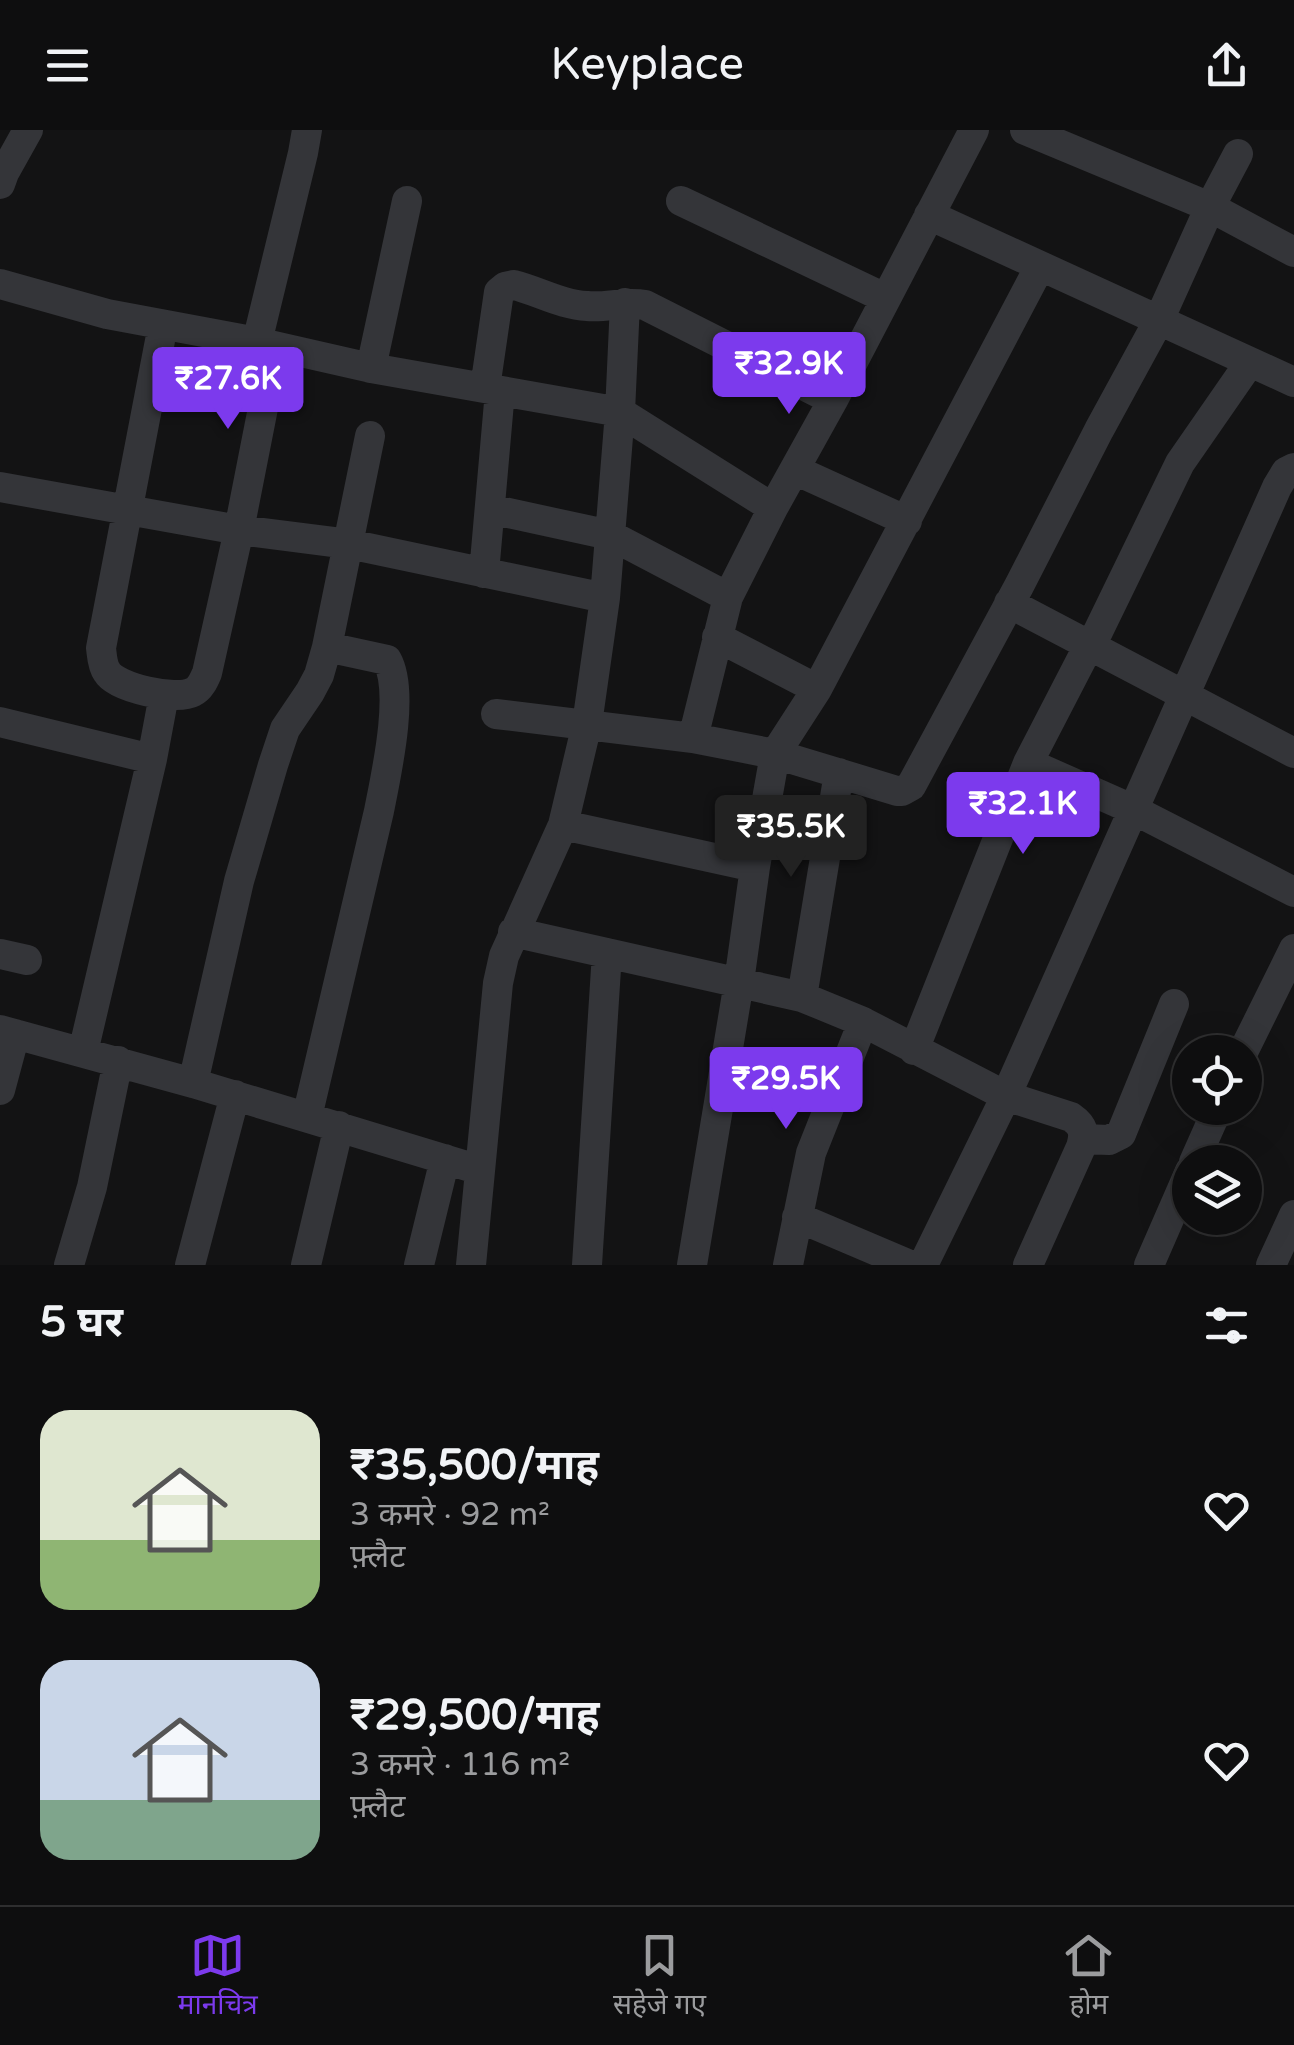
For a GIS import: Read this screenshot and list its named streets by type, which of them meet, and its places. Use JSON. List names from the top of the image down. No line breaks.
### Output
{"page":{"header":"Keyplace","price":["₹32.9K","₹27.6K","₹32.1K","₹35.5K","₹29.5K"],"heading":"5 घर","list":[{"name":"₹35,500/माह","note":"3 कमरे · 92 m² · फ़्लैट"},{"name":"₹29,500/माह","note":"3 कमरे · 116 m² · फ़्लैट"}],"tabs":["मानचित्र","सहेजे गए","होम"]}}
